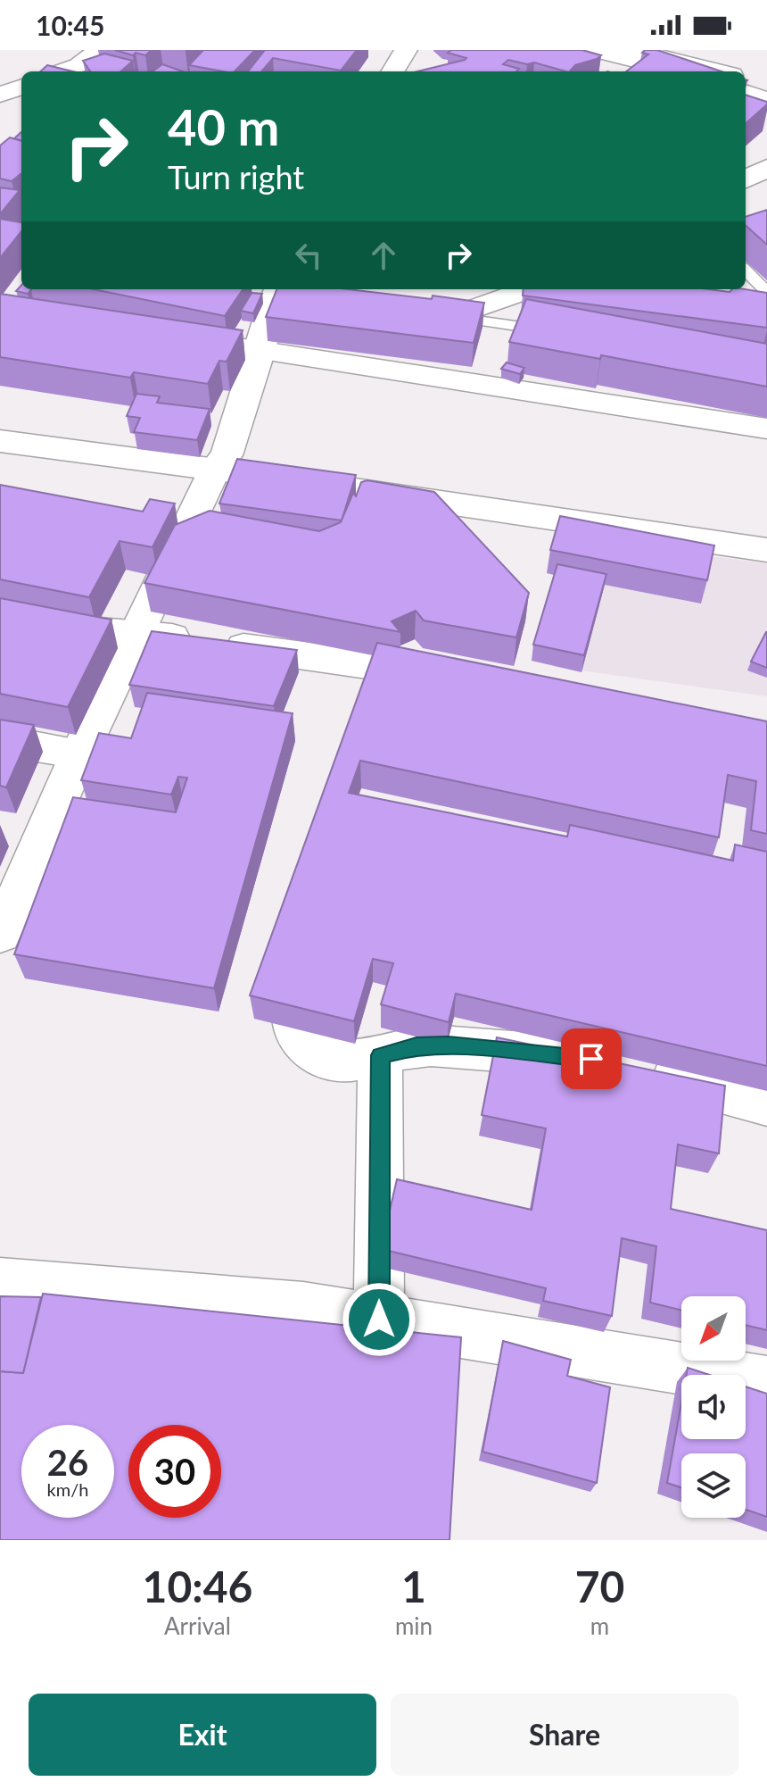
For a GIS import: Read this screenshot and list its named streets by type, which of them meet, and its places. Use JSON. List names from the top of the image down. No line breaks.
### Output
{"north":"bottom left","page":{"status":"10:45","turn":["40 m","Turn right"],"speed":"26 km/h","limit":"30","eta":["10:46","Arrival","1","min","70","m"],"buttons":["Exit","Share"]}}
